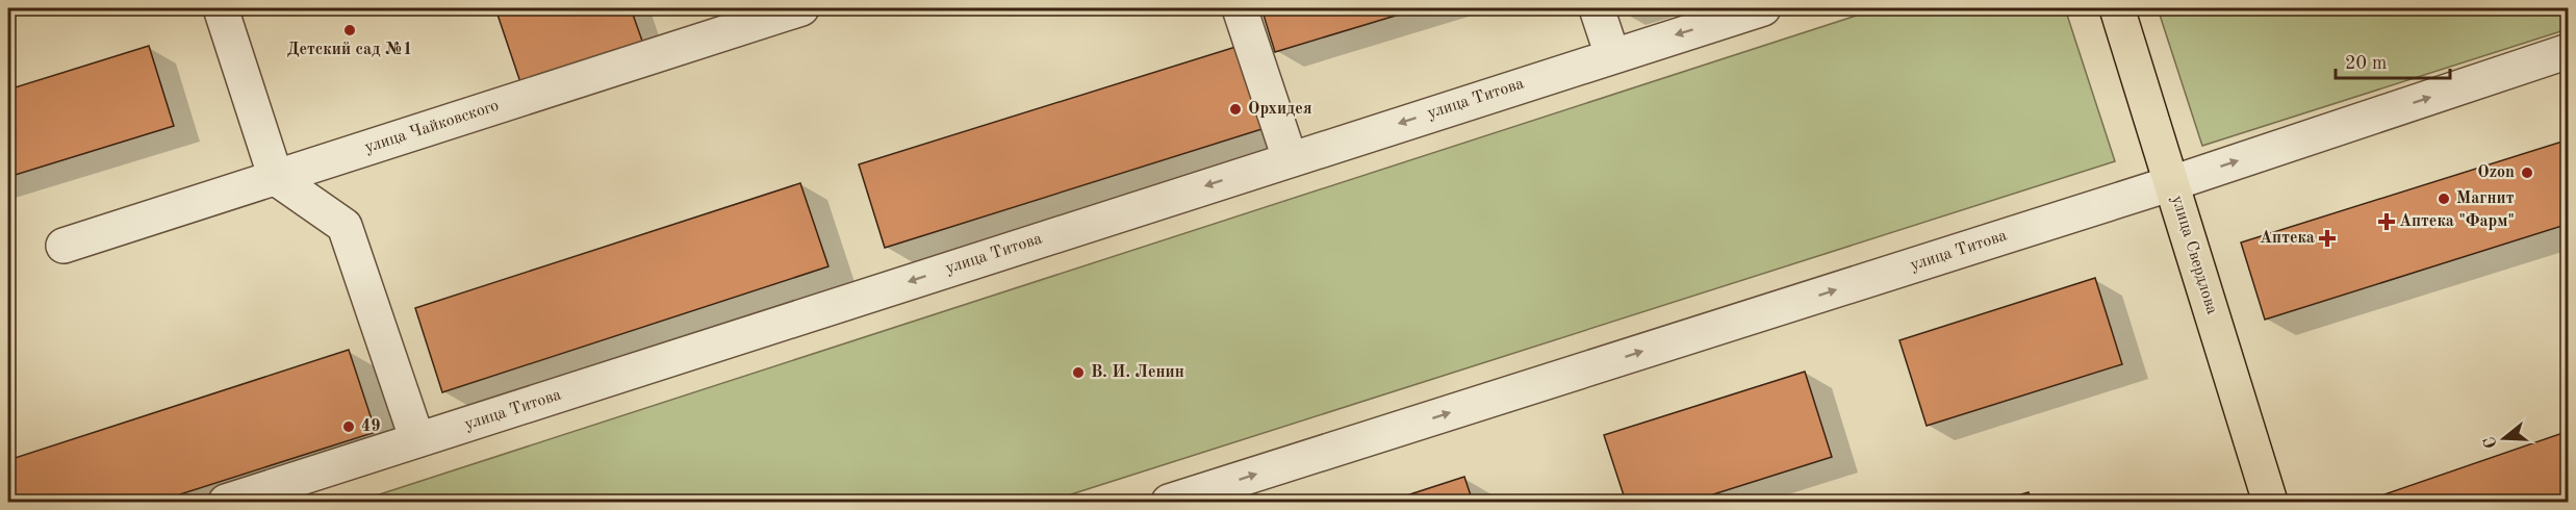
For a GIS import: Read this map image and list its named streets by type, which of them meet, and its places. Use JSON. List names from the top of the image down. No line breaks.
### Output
{"streets":{"main road":["улица Свердлова"],"street":["улица Титова","улица Чайковского"]},"crossings":[["улица Титова","улица Свердлова"]],"places":{"other":["Детский сад №1","Орхидея","Ozon","Магнит","В. И. Ленин","49"],"health":["Аптека \"Фарм\"","Аптека"]},"scale_bar":"20 m","north":"left"}
